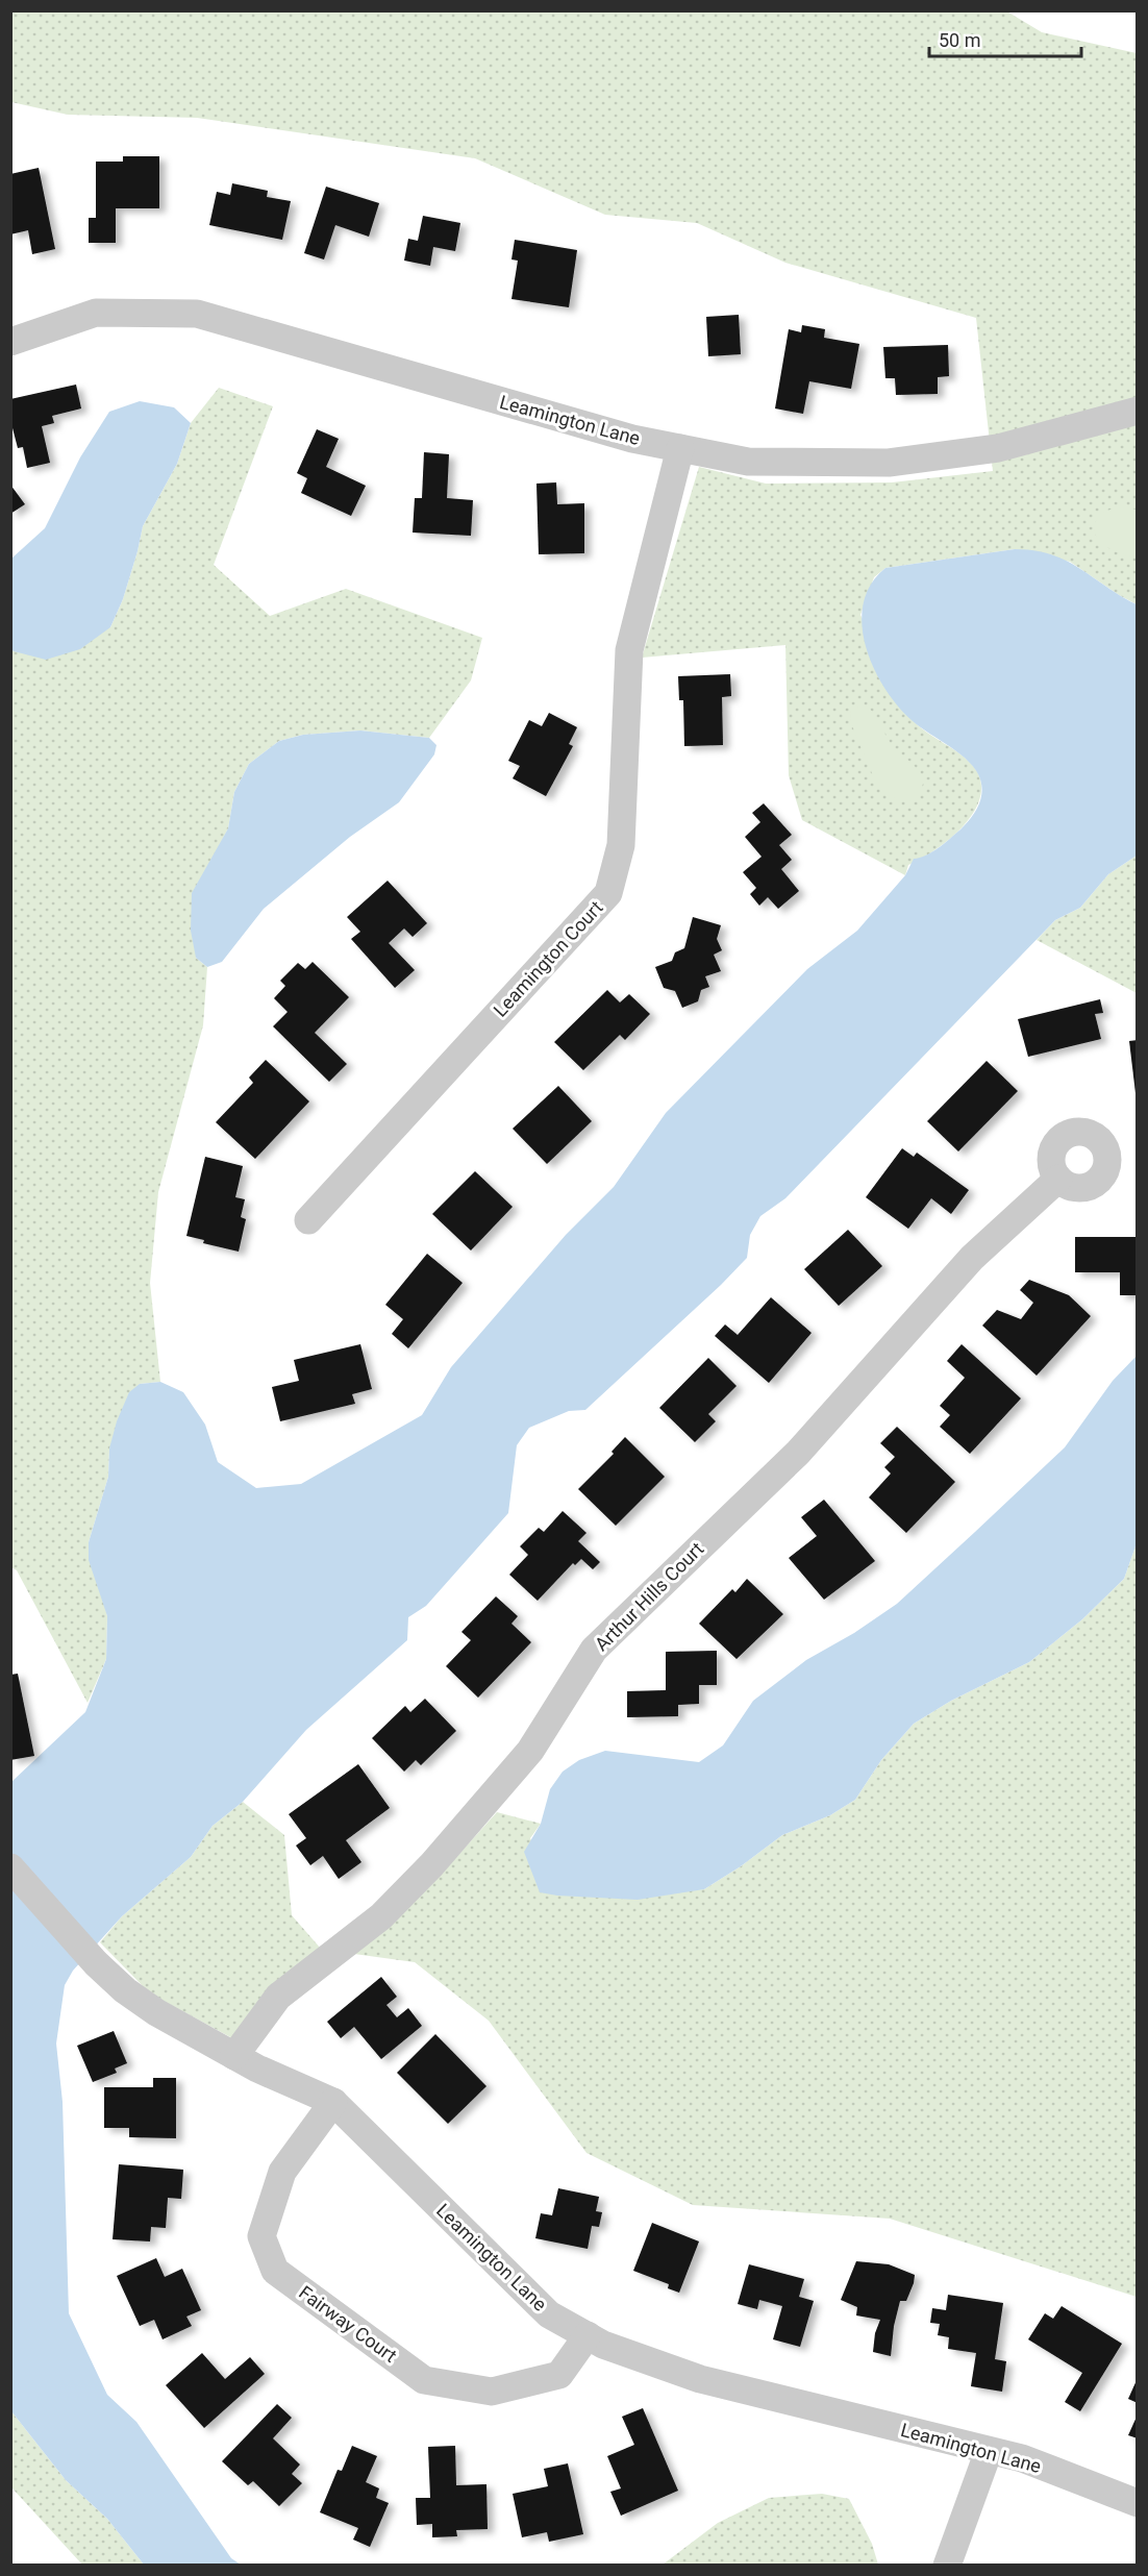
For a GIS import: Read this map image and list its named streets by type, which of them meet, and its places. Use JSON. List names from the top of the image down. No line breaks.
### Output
{"streets":{"street":["Leamington Lane","Leamington Court","Arthur Hills Court","Fairway Court"]},"crossings":[["Leamington Lane","Leamington Court"],["Leamington Lane","Arthur Hills Court"],["Leamington Lane","Fairway Court"]],"scale_bar":"50 m"}
